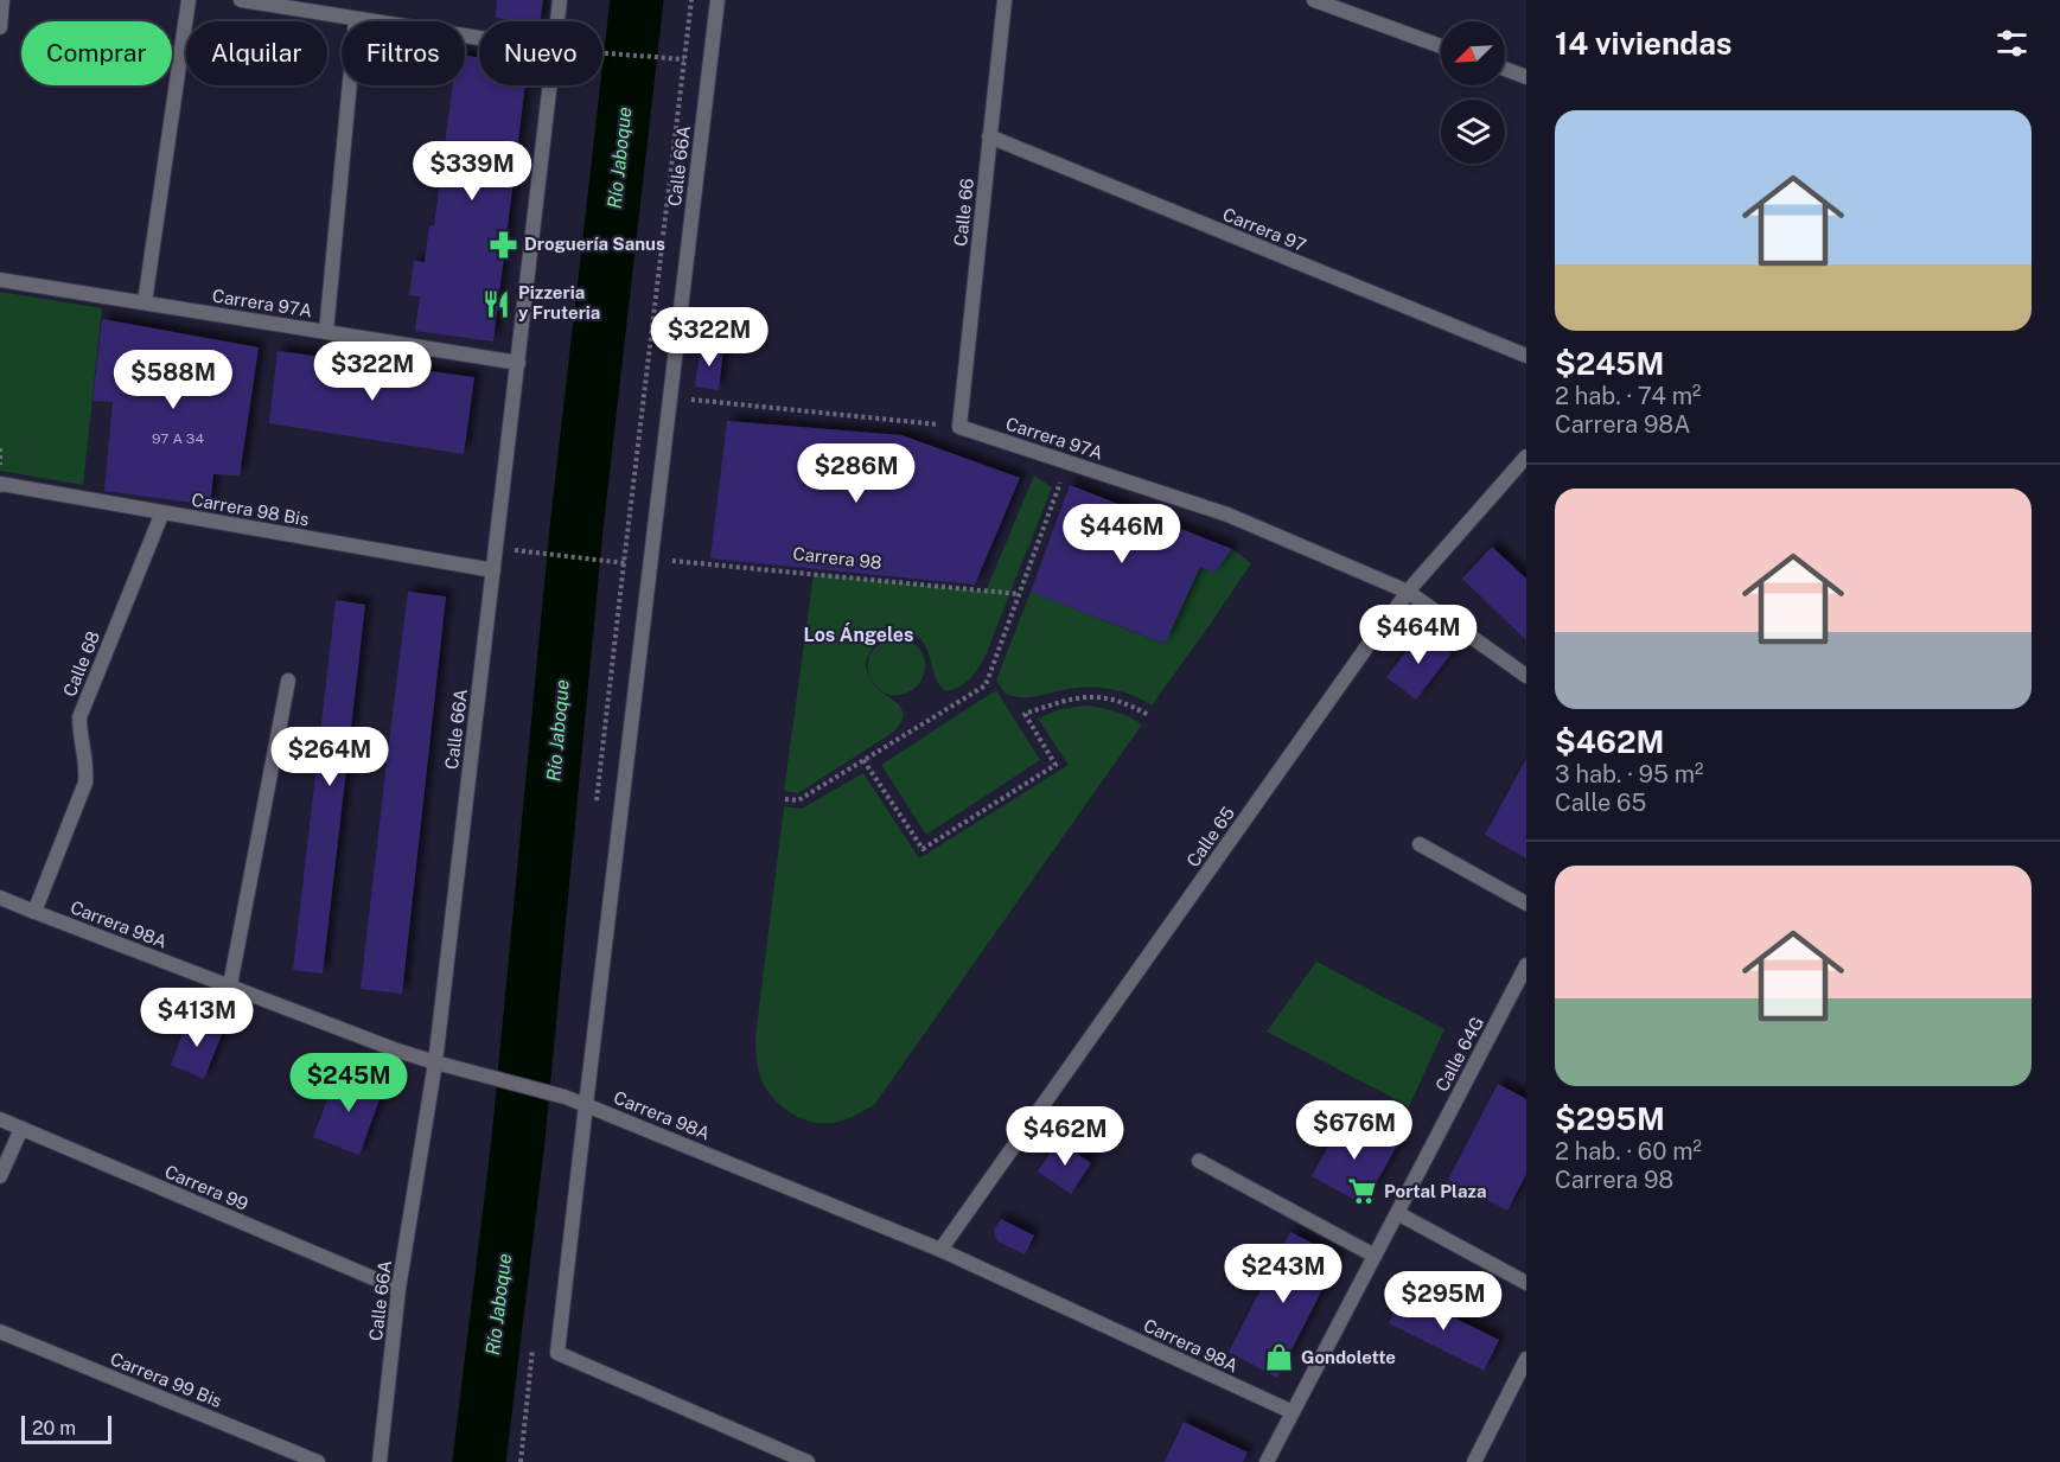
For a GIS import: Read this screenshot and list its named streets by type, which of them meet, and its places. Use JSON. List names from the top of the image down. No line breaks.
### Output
{"streets":{"street":["Calle 66A","Calle 66","Carrera 97","Carrera 97A","Carrera 98 Bis","Calle 68","Calle 65","Carrera 98A","Calle 64G","Carrera 99","Carrera 99 Bis"],"path":["Carrera 98"]},"crossings":[["Calle 66A","Carrera 97A"],["Calle 66A","Carrera 98 Bis"],["Calle 66A","Carrera 98"],["Calle 66A","Carrera 98A"],["Calle 66A","Carrera 99"],["Calle 66","Carrera 97"],["Calle 66","Carrera 97A"],["Carrera 97A","Calle 65"],["Carrera 98 Bis","Calle 68"],["Calle 68","Carrera 98A"],["Calle 65","Carrera 98A"],["Carrera 98A","Calle 64G"]],"districts":["Los Ángeles"],"water":["Río Jaboque"],"places":{"pharmacy":["Droguería Sanus"],"restaurant":["Pizzeria y Fruteria"],"supermarket":["Portal Plaza"],"shop":["Gondolette"]},"house_numbers":["97 A 34"],"scale_bar":"20 m","north":"bottom left","page":{"heading":"14 viviendas","chip":["Comprar","Alquilar","Filtros","Nuevo"],"list":[{"name":"$245M","note":"2 hab. · 74 m² · Carrera 98A"},{"name":"$462M","note":"3 hab. · 95 m² · Calle 65"},{"name":"$295M","note":"2 hab. · 60 m² · Carrera 98"}],"price":["$339M","$322M","$322M","$588M","$286M","$446M","$464M","$264M","$413M","$245M","$676M","$462M","$243M","$295M"],"scale":"20 m"}}
